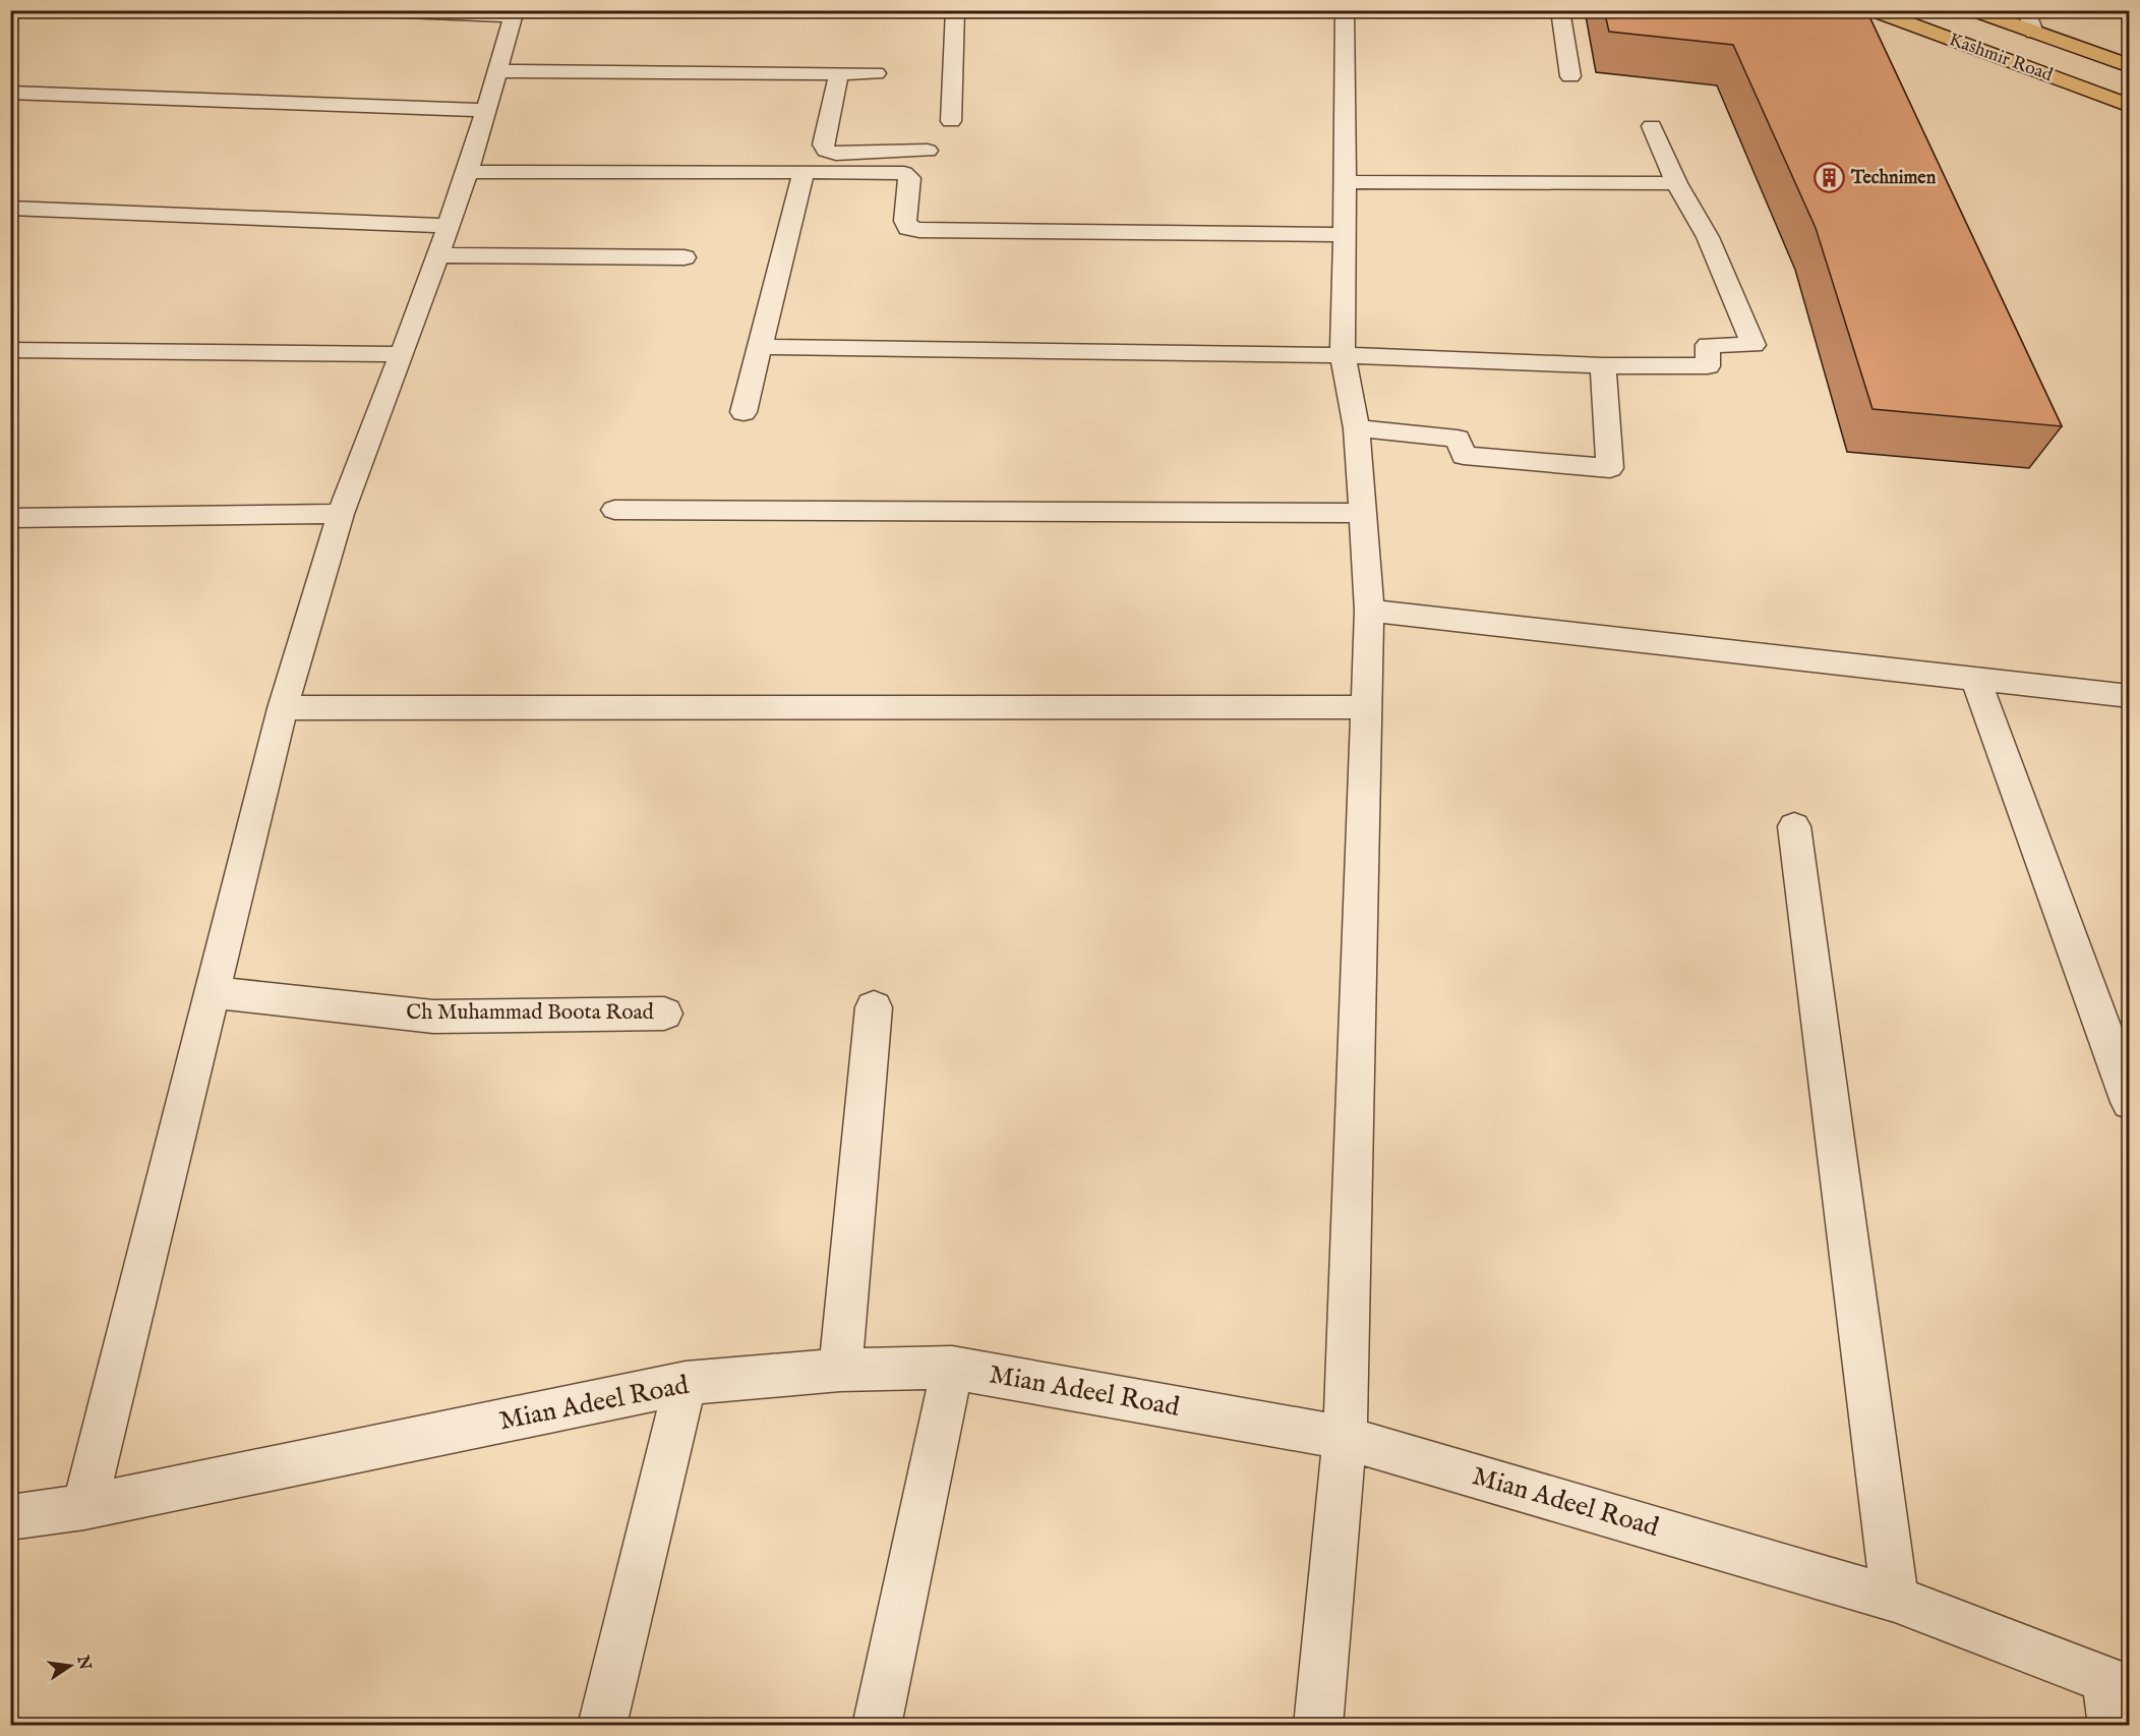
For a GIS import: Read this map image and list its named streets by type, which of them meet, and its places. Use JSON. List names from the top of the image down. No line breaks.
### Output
{"streets":{"main road":["Kashmir Road"],"street":["Ch Muhammad Boota Road","Mian Adeel Road"]},"places":{"building":["Technimen"]},"north":"right"}
